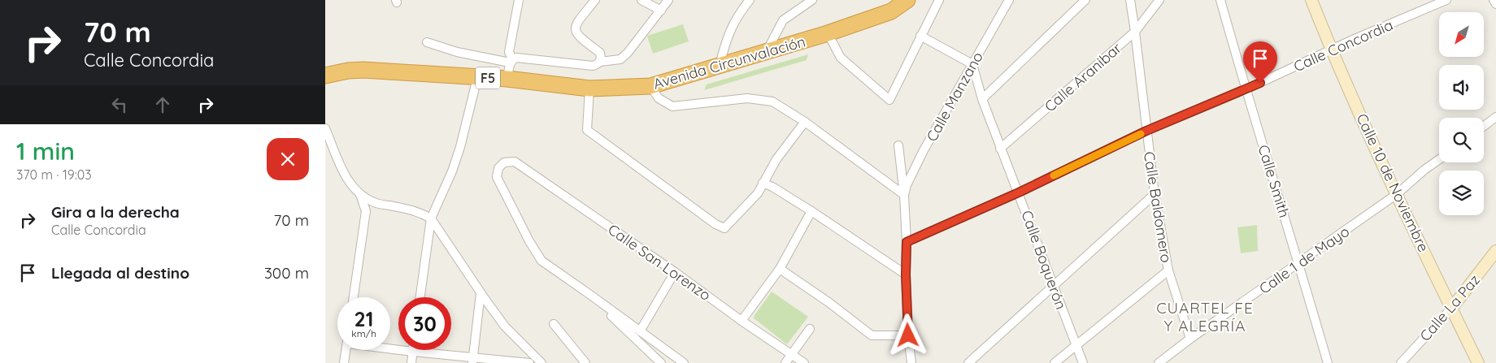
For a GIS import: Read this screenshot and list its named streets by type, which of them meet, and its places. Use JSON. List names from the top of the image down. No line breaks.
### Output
{"streets":{"highway":["Avenida Circunvalación","F5"],"main road":["Calle 10 de Noviembre","Calle La Paz"],"street":["Calle Concordia","Calle Aranibar","Calle Manzano","Calle Smith","Calle Baldomero","Calle Boquerón","Calle 1 de Mayo","Calle San Lorenzo"]},"crossings":[["Calle Concordia","Calle Smith"],["Calle Concordia","Calle 10 de Noviembre"],["Calle Concordia","Calle Baldomero"],["Calle Concordia","Calle Boquerón"],["Calle Aranibar","Calle Baldomero"],["Calle Aranibar","Calle Boquerón"],["Calle Manzano","Calle Boquerón"],["Calle Smith","Calle 1 de Mayo"],["Calle 10 de Noviembre","Calle 1 de Mayo"],["Calle 10 de Noviembre","Calle La Paz"],["Calle Baldomero","Calle 1 de Mayo"]],"districts":["CUARTEL FE Y ALEGRÍA"],"north":"bottom left","page":{"turn":["70 m","Calle Concordia"],"heading":["1 min","370 m · 19:03"],"list":[{"name":"Gira a la derecha","note":"Calle Concordia","value":"70 m"},{"name":"Llegada al destino","value":"300 m"}],"speed":"21 km/h","limit":"30"}}
